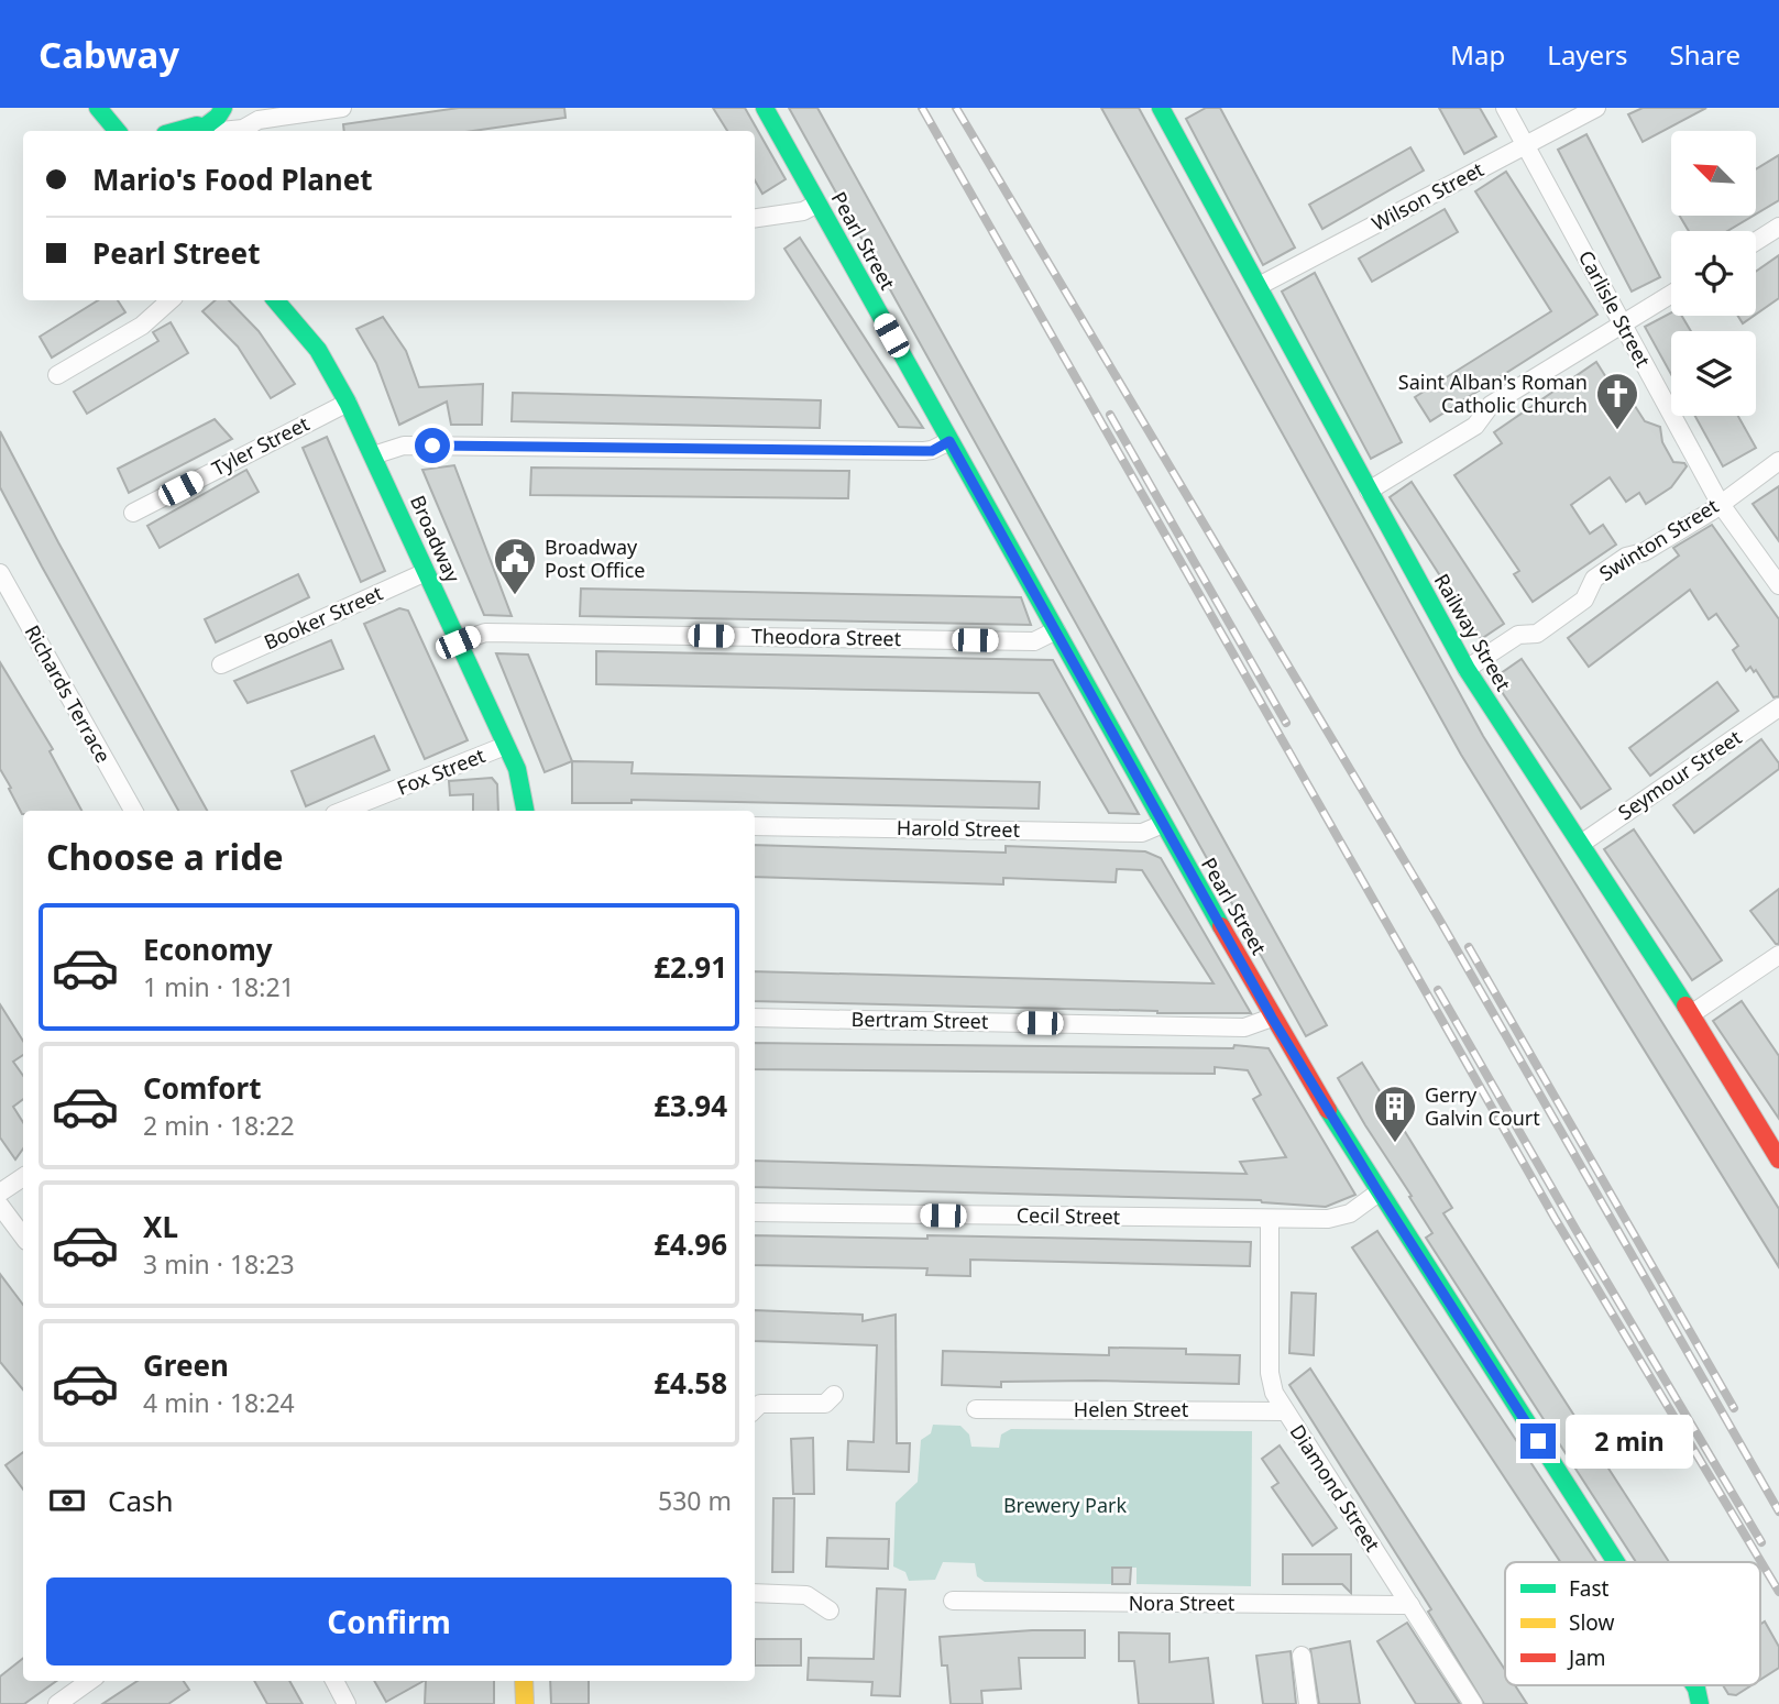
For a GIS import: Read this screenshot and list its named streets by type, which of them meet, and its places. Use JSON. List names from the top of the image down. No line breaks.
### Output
{"streets":{"street":["Wilson Street","Pearl Street","Carlisle Street","Tyler Street","Broadway","Swinton Street","Booker Street","Railway Street","Theodora Street","Richards Terrace","Fox Street","Seymour Street","Harold Street","Bertram Street","Cecil Street","Helen Street","Diamond Street","Nora Street"]},"crossings":[["Wilson Street","Carlisle Street"],["Wilson Street","Railway Street"],["Pearl Street","Theodora Street"],["Pearl Street","Harold Street"],["Pearl Street","Bertram Street"],["Pearl Street","Cecil Street"],["Carlisle Street","Swinton Street"],["Tyler Street","Broadway"],["Broadway","Booker Street"],["Broadway","Theodora Street"],["Broadway","Fox Street"],["Swinton Street","Railway Street"],["Railway Street","Seymour Street"],["Cecil Street","Diamond Street"],["Helen Street","Diamond Street"],["Diamond Street","Nora Street"]],"parks":["Brewery Park"],"places":{"church":["Saint Alban's Roman Catholic Church"],"public building":["Broadway Post Office"],"building":["Gerry Galvin Court"]},"legend":["Fast","Slow","Jam"],"north":"top left","page":{"header":"Cabway","nav":["Map","Layers","Share"],"banner":["Mario's Food Planet","Pearl Street"],"heading":"Choose a ride","list":[{"name":"Economy","note":"1 min · 18:21","value":"£2.91"},{"name":"Comfort","note":"2 min · 18:22","value":"£3.94"},{"name":"XL","note":"3 min · 18:23","value":"£4.96"},{"name":"Green","note":"4 min · 18:24","value":"£4.58"}],"bubble":"2 min","pay":["Cash","530 m"],"buttons":"Confirm"}}
